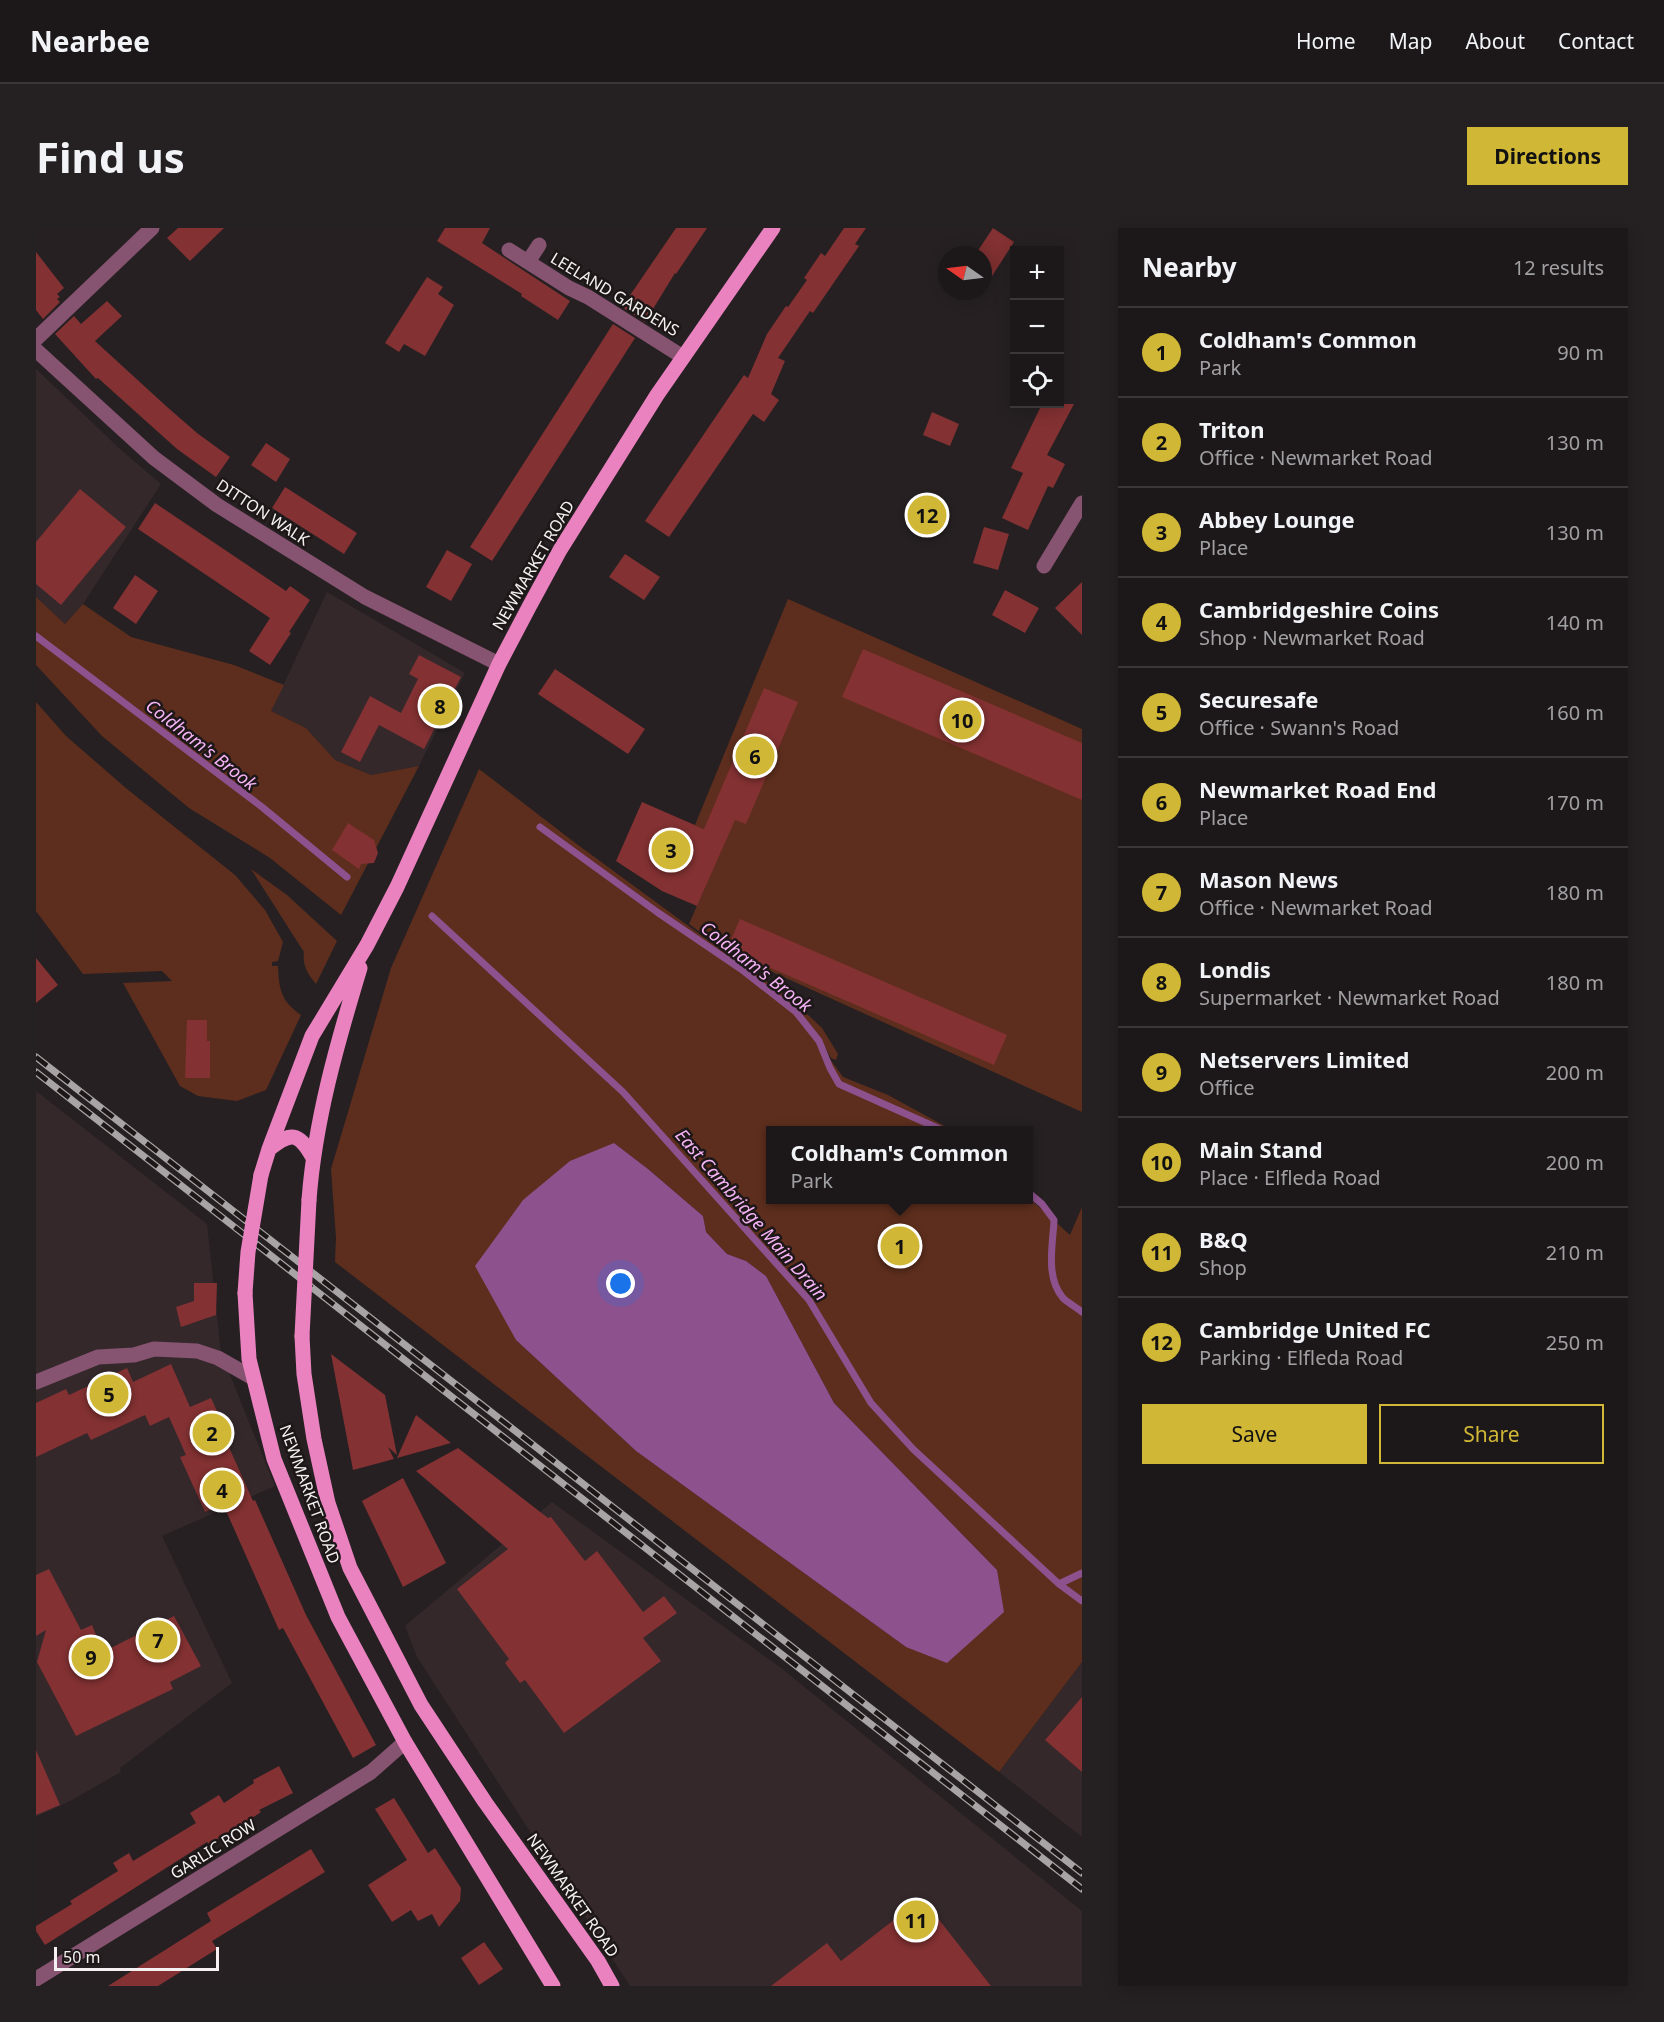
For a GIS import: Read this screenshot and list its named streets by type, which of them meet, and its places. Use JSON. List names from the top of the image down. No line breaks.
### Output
{"streets":{"main road":["NEWMARKET ROAD"],"street":["LEELAND GARDENS","DITTON WALK","GARLIC ROW"]},"crossings":[["LEELAND GARDENS","NEWMARKET ROAD"],["DITTON WALK","NEWMARKET ROAD"],["NEWMARKET ROAD","GARLIC ROW"]],"water":["Coldham's Brook","East Cambridge Main Drain"],"scale_bar":"50 m","north":"left","page":{"header":"Nearbee","nav":["Home","Map","About","Contact"],"buttons":["Directions",["Save","Share"]],"title":"Find us","heading":["Nearby","12 results"],"map_buttons":["+","−"],"list":[{"mark":"1","name":"Coldham's Common","note":"Park","value":"90 m"},{"mark":"2","name":"Triton","note":"Office · Newmarket Road","value":"130 m"},{"mark":"3","name":"Abbey Lounge","note":"Place","value":"130 m"},{"mark":"4","name":"Cambridgeshire Coins","note":"Shop · Newmarket Road","value":"140 m"},{"mark":"5","name":"Securesafe","note":"Office · Swann's Road","value":"160 m"},{"mark":"6","name":"Newmarket Road End","note":"Place","value":"170 m"},{"mark":"7","name":"Mason News","note":"Office · Newmarket Road","value":"180 m"},{"mark":"8","name":"Londis","note":"Supermarket · Newmarket Road","value":"180 m"},{"mark":"9","name":"Netservers Limited","note":"Office","value":"200 m"},{"mark":"10","name":"Main Stand","note":"Place · Elfleda Road","value":"200 m"},{"mark":"11","name":"B&Q","note":"Shop","value":"210 m"},{"mark":"12","name":"Cambridge United FC","note":"Parking · Elfleda Road","value":"250 m"}],"pins":["12","8","10","6","3","1","5","2","4","7","9","11"],"popup":["Coldham's Common","Park"],"scale":"50 m"}}
